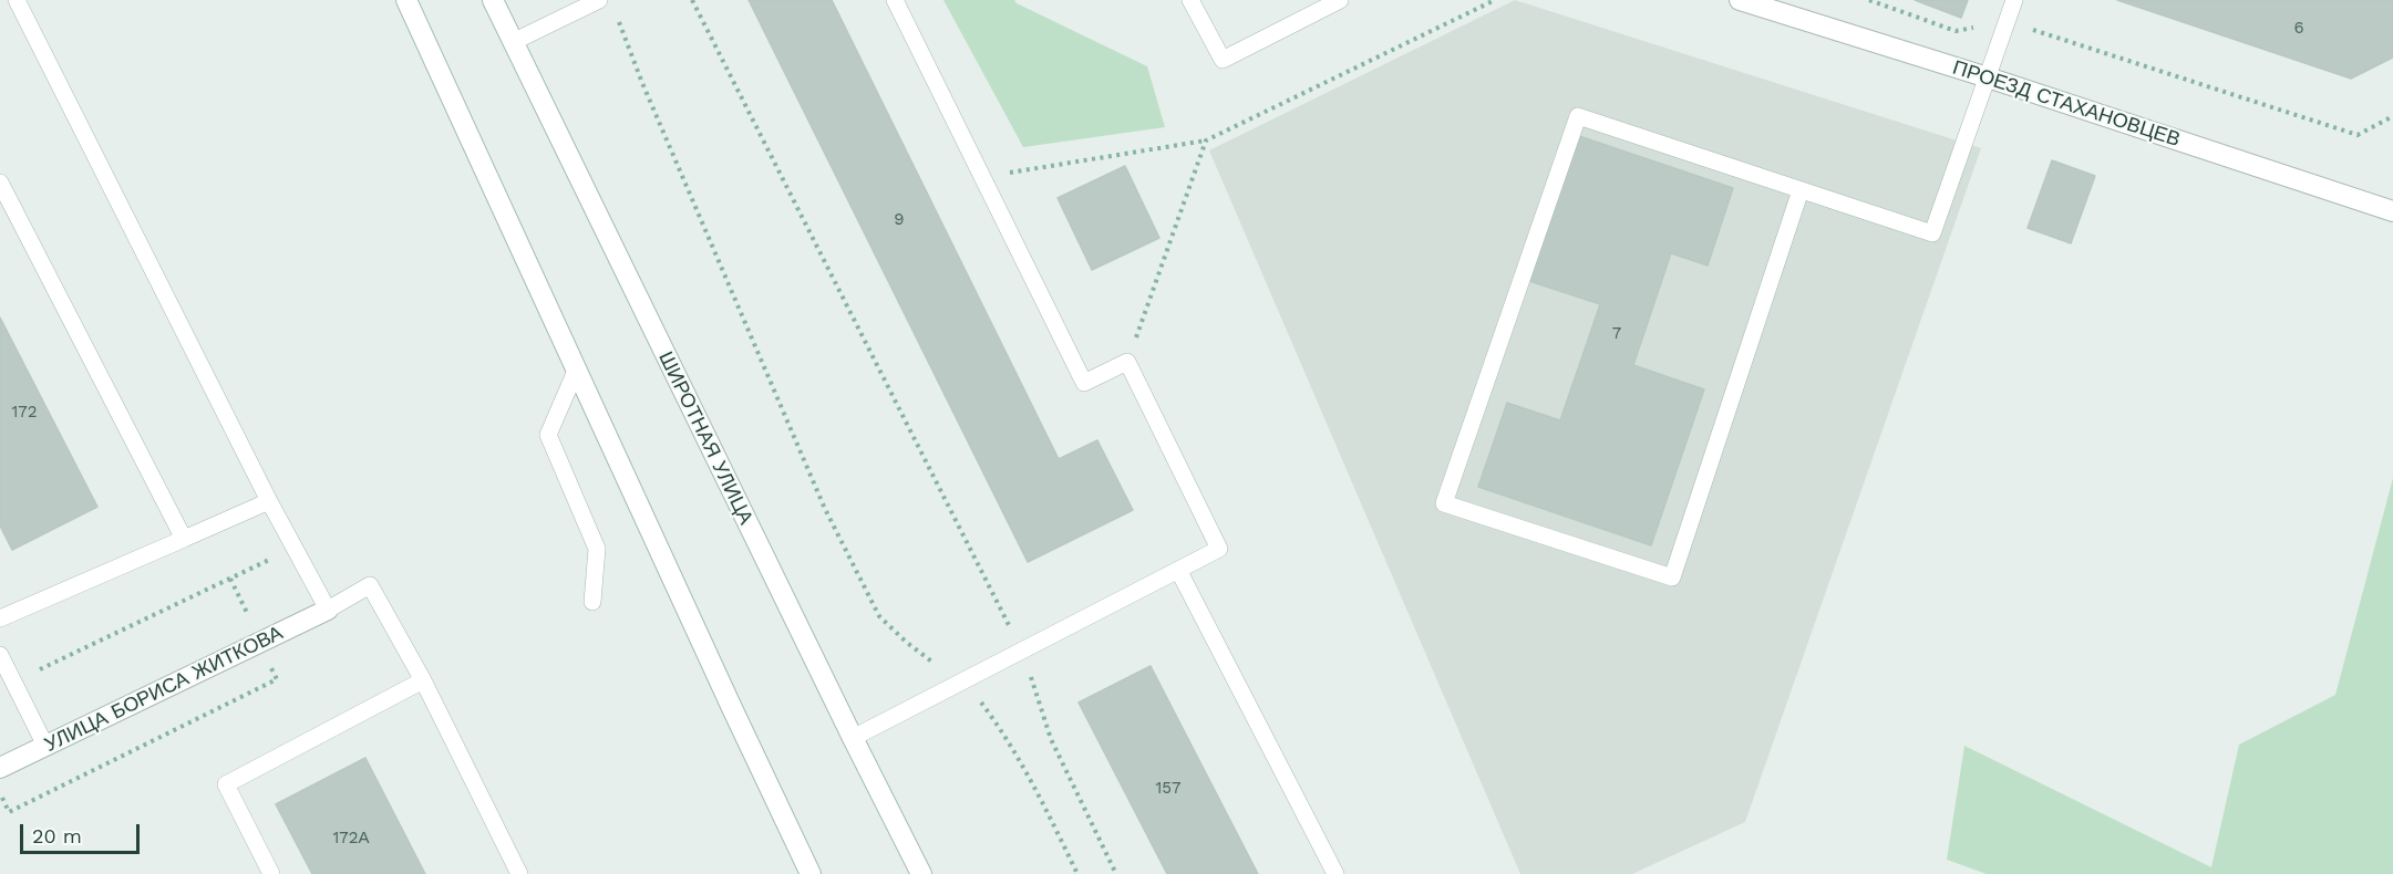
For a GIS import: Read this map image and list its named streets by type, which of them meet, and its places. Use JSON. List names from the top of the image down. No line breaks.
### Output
{"streets":{"main road":["ПРОЕЗД СТАХАНОВЦЕВ","ШИРОТНАЯ УЛИЦА","УЛИЦА БОРИСА ЖИТКОВА"]},"house_numbers":["6","9","7","172","157","172А"],"scale_bar":"20 m"}
